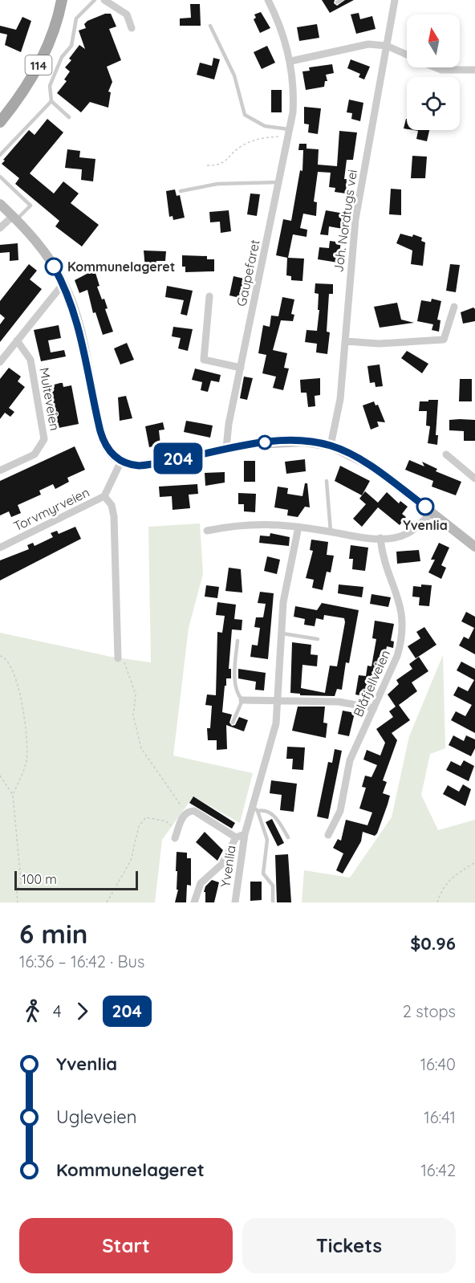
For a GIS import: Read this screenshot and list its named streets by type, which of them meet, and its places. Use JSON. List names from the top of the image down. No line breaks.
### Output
{"streets":{"main road":["114"],"street":["Joh. Nordtugs vei","Gaupefaret","Multeveien","Torvmyrveien","Blåfjellveien","Yvenlia"]},"places":["Kommunelageret","Yvenlia"],"lines":["bus line 204"],"scale_bar":"100 m","north":"top","page":{"on_map":"204","scale":"100 m","heading":["6 min","16:36 – 16:42 · Bus","$0.96"],"legs":["4","204","2 stops"],"list":[{"name":"Yvenlia","value":"16:40"},{"name":"Ugleveien","value":"16:41"},{"name":"Kommunelageret","value":"16:42"}],"buttons":["Start","Tickets"]}}
